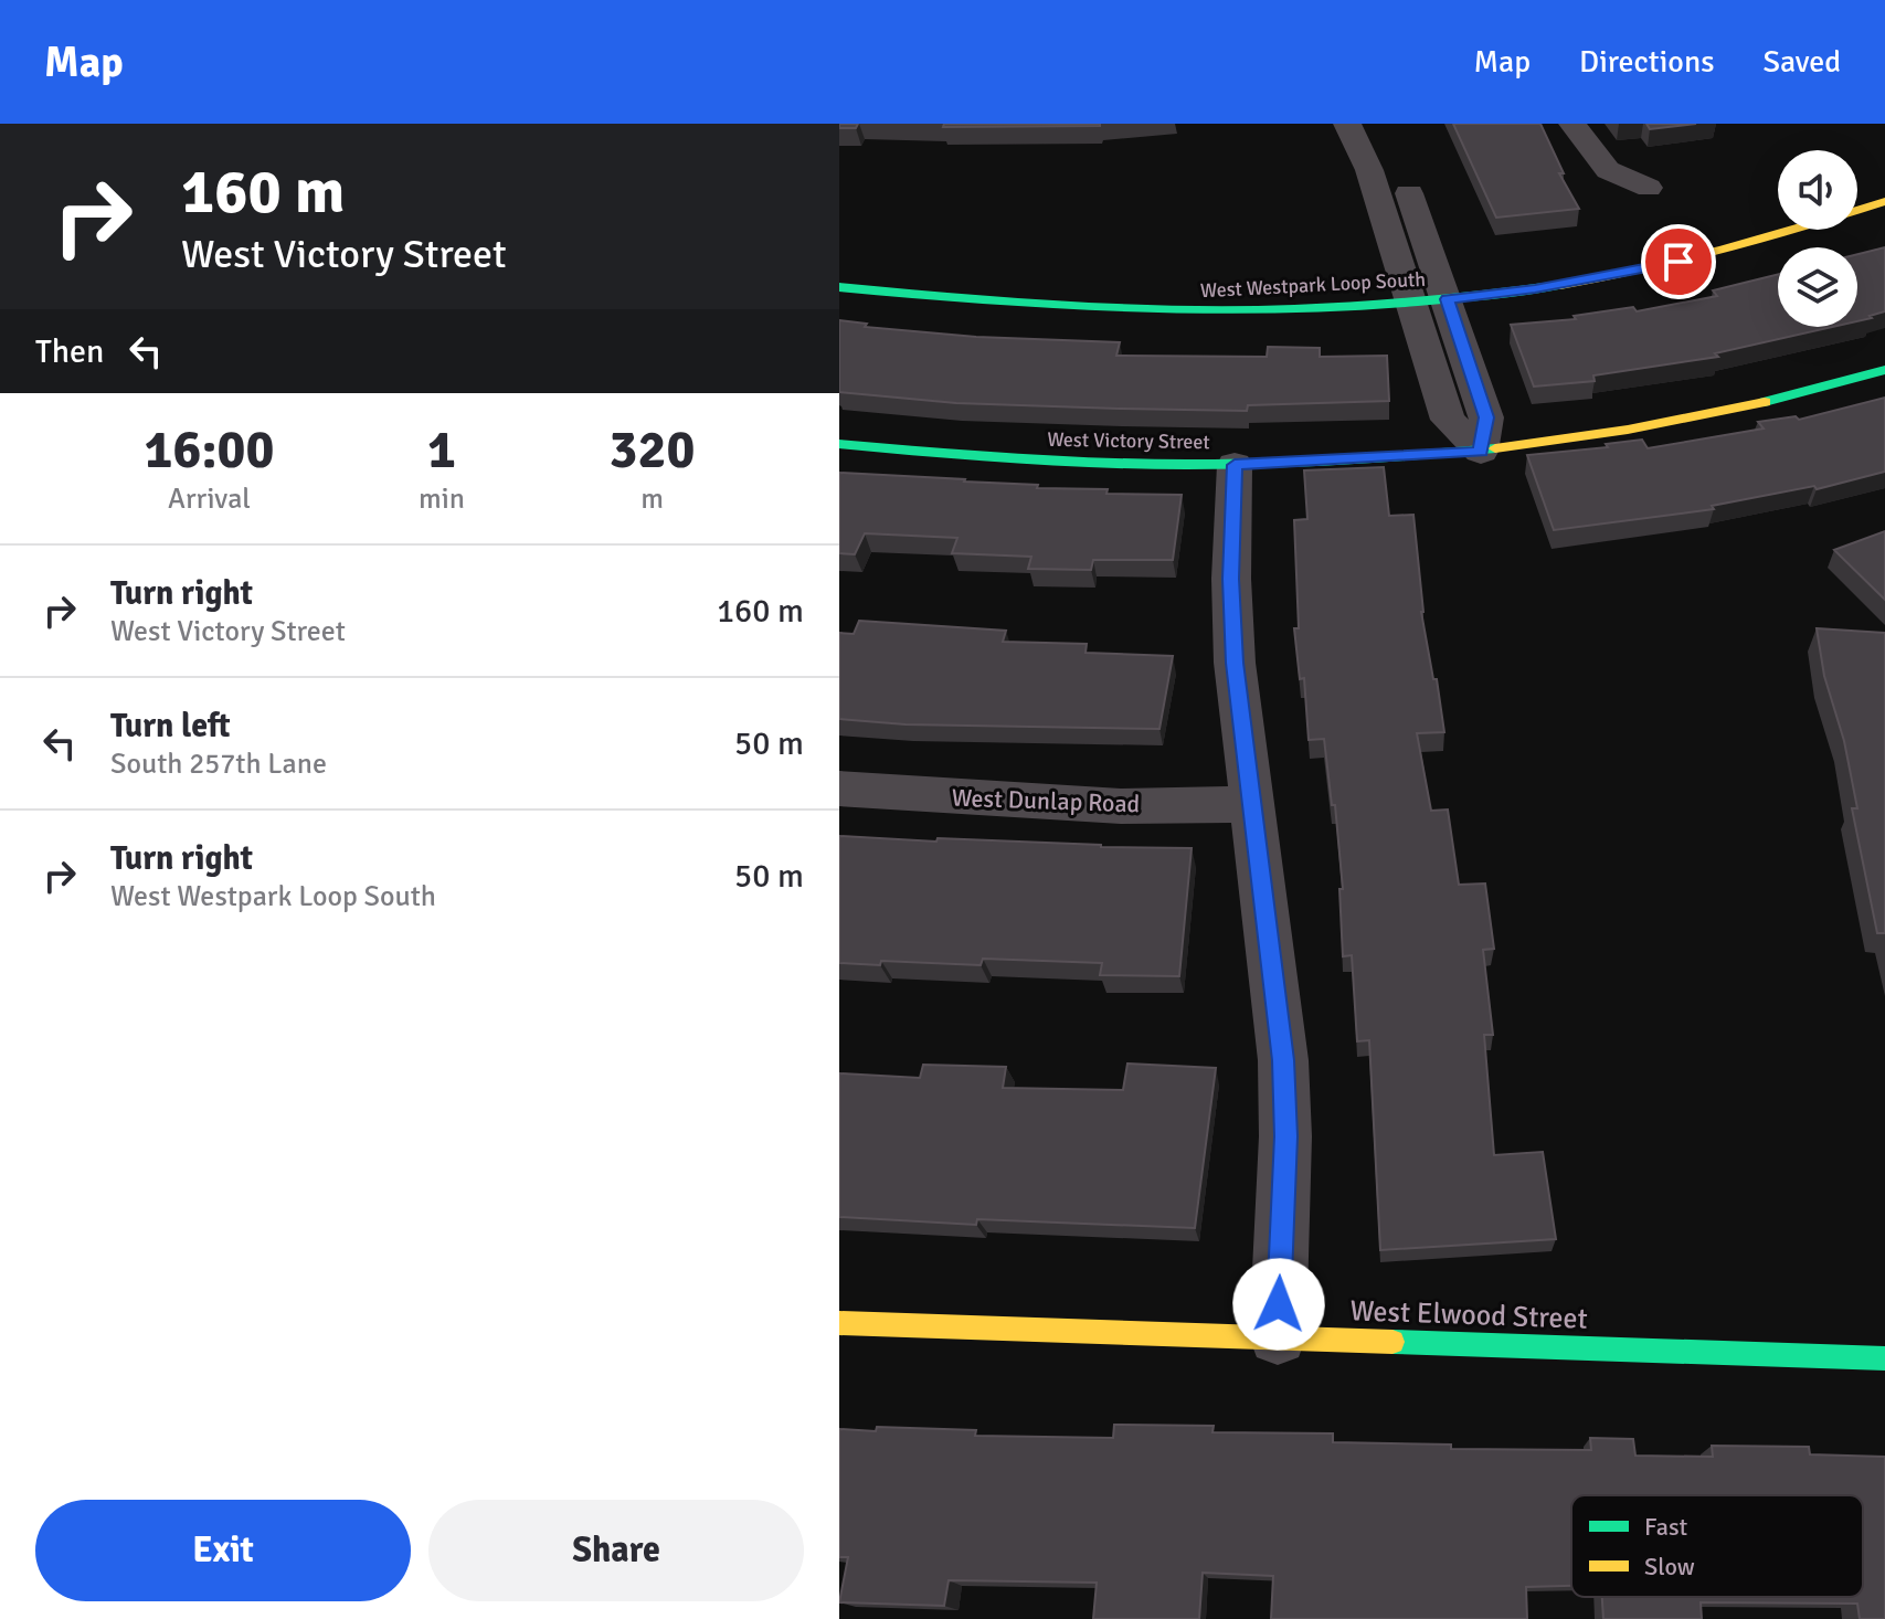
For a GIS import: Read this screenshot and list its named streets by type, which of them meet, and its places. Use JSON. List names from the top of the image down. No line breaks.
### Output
{"streets":{"street":["West Westpark Loop South","West Victory Street","West Dunlap Road","West Elwood Street"]},"legend":["Fast","Slow"],"page":{"header":"Map","nav":["Map","Directions","Saved"],"turn":["160 m","West Victory Street"],"then":"Then","eta":["16:00","Arrival","1","min","320","m"],"list":[{"name":"Turn right","note":"West Victory Street","value":"160 m"},{"name":"Turn left","note":"South 257th Lane","value":"50 m"},{"name":"Turn right","note":"West Westpark Loop South","value":"50 m"}],"buttons":["Exit","Share"]}}
